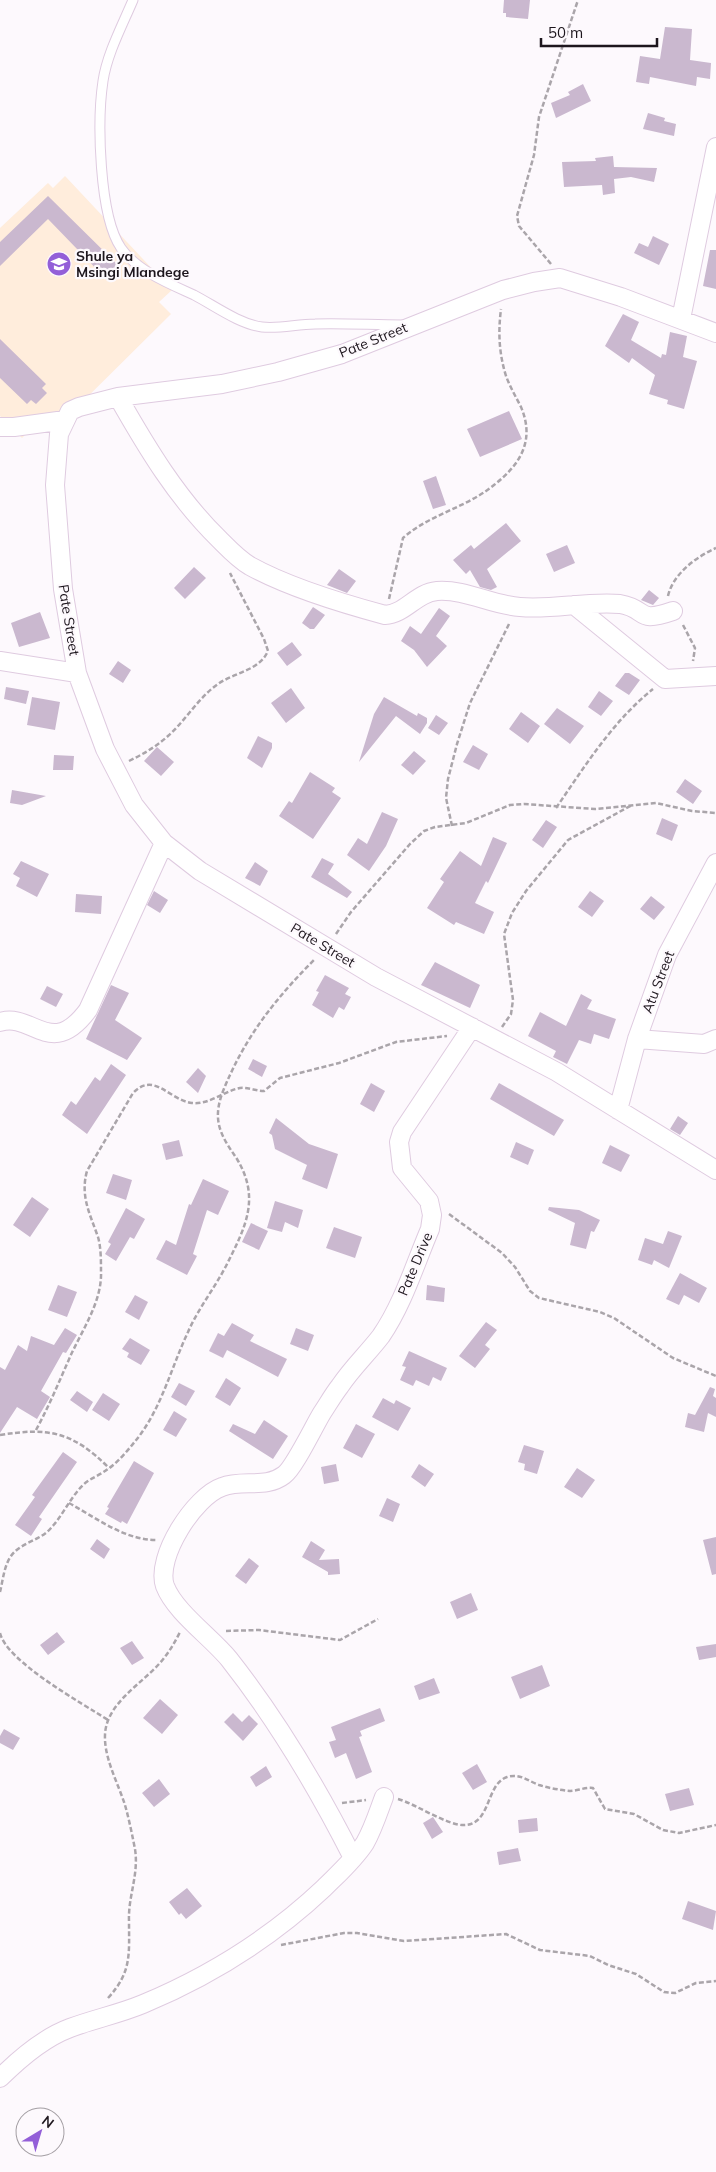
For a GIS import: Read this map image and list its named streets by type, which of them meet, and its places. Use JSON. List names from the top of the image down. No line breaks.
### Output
{"streets":{"street":["Pate Street","Atu Street","Pate Drive"]},"crossings":[["Pate Street","Atu Street"]],"places":{"school or university":["Shule ya Msingi Mlandege"]},"scale_bar":"50 m","north":"top right"}
